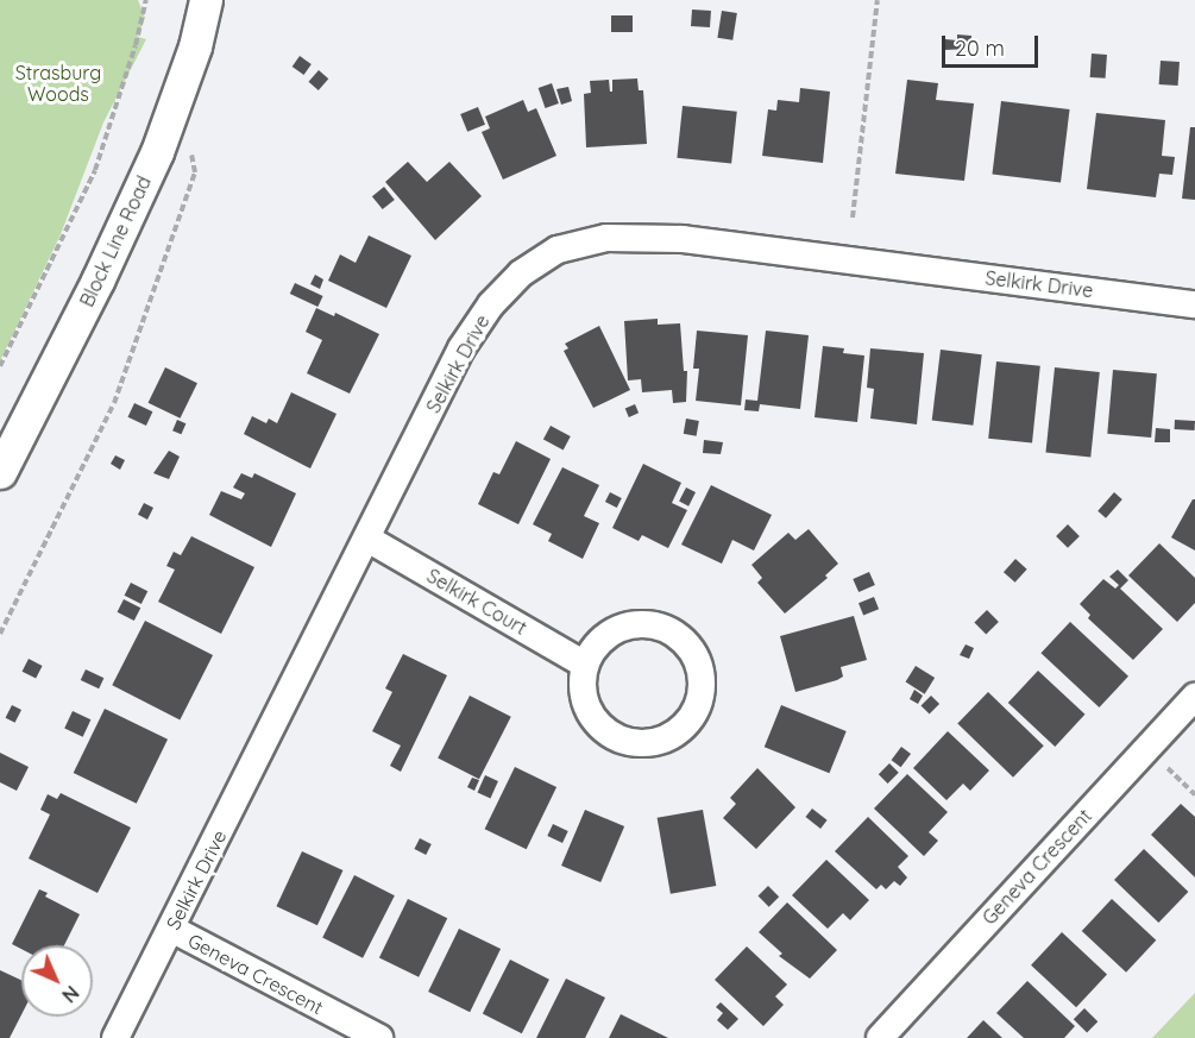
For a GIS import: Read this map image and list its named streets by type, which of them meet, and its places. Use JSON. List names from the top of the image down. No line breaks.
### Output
{"streets":{"street":["Block Line Road","Selkirk Drive","Selkirk Court","Geneva Crescent"]},"crossings":[["Selkirk Drive","Selkirk Court"],["Selkirk Drive","Geneva Crescent"]],"parks":["Strasburg Woods"],"scale_bar":"20 m","north":"bottom right"}
